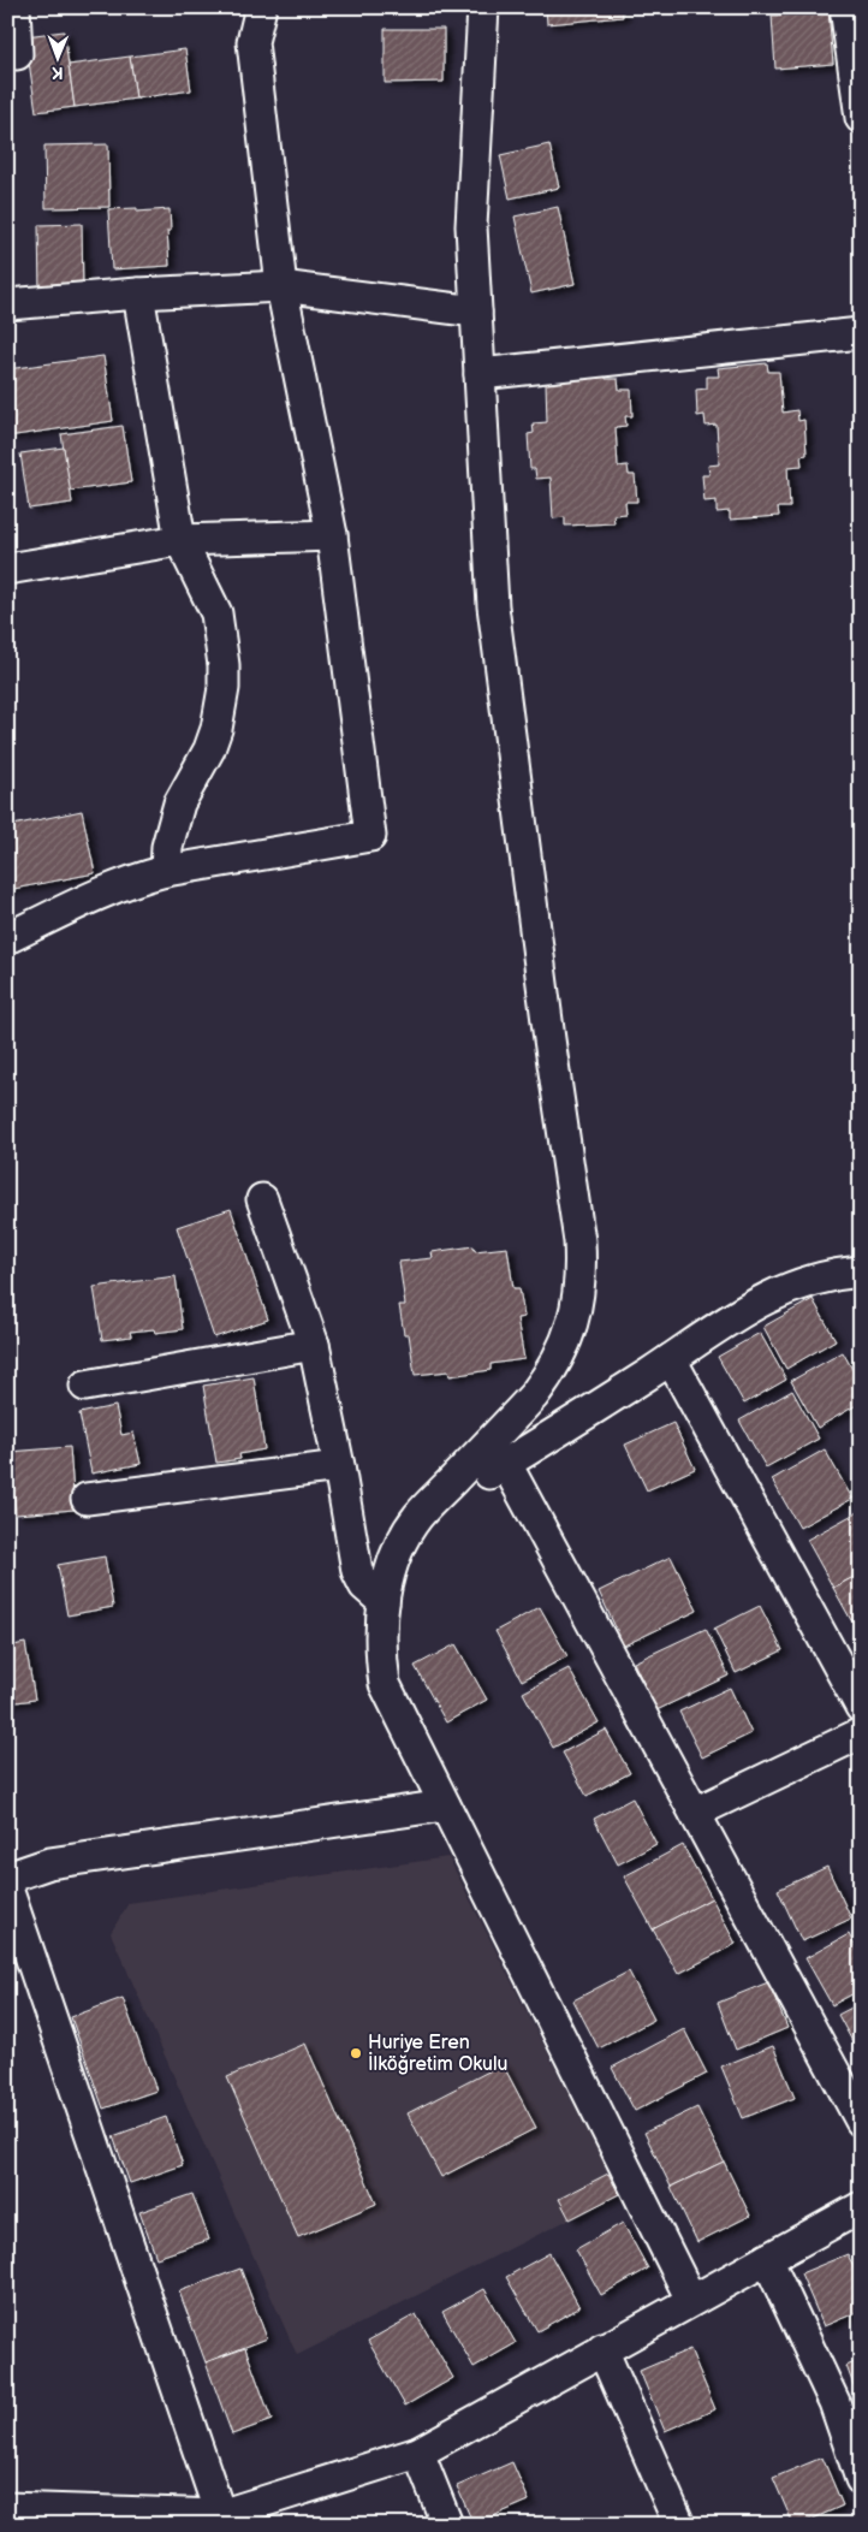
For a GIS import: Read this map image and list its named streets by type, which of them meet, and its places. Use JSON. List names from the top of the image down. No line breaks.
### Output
{"places":["Huriye Eren İlköğretim Okulu"],"north":"bottom"}
